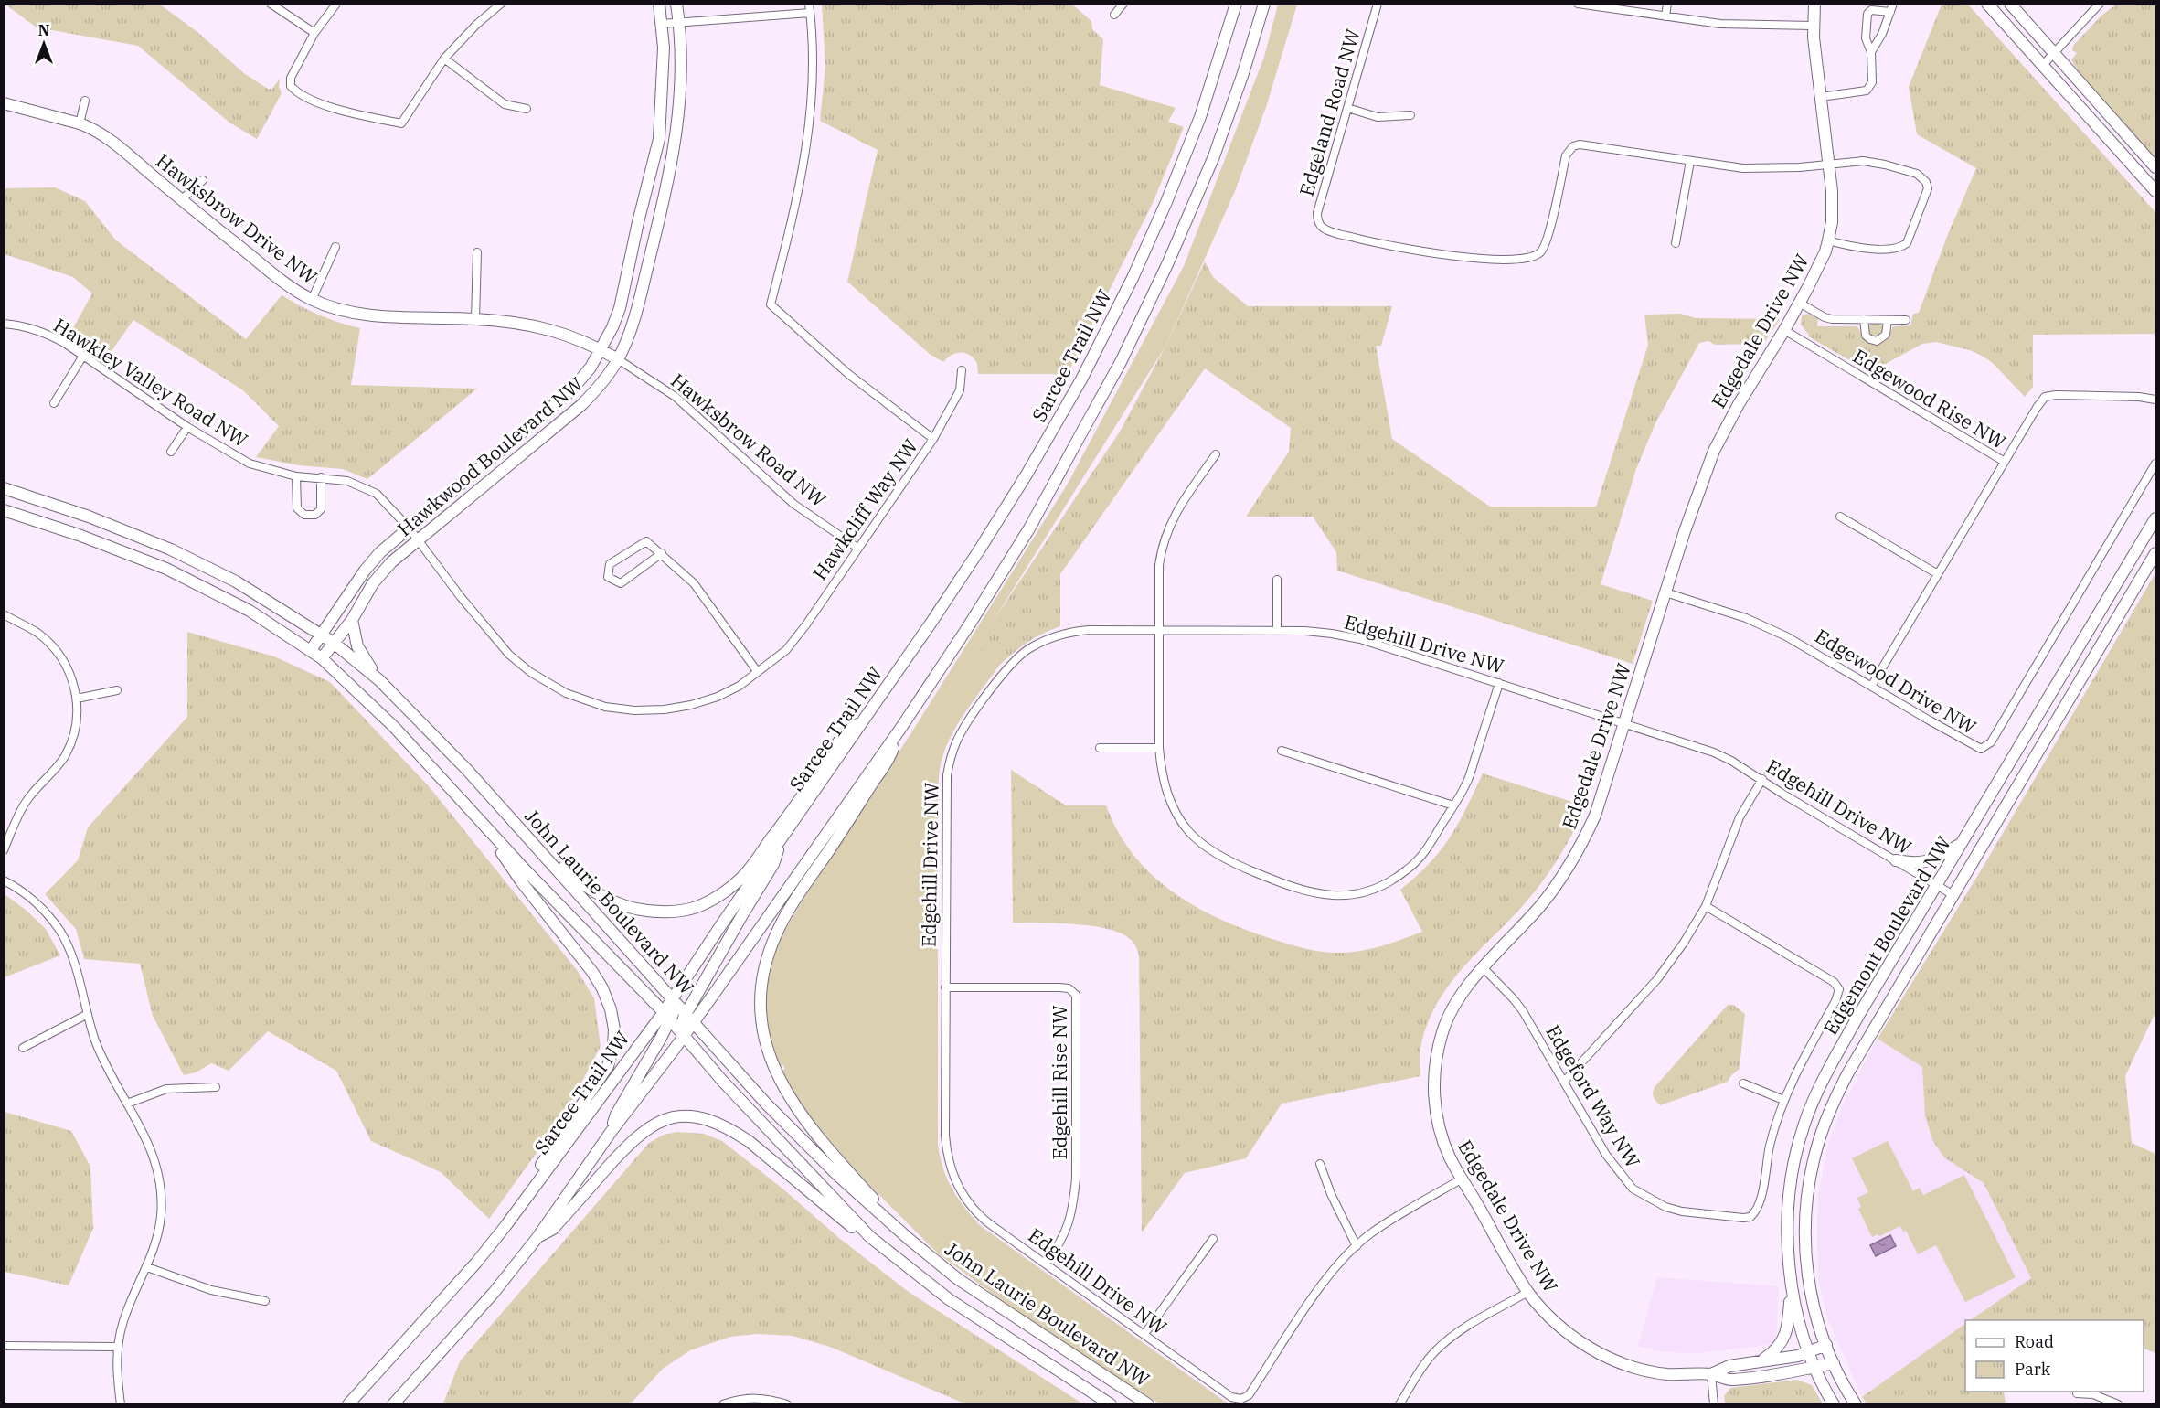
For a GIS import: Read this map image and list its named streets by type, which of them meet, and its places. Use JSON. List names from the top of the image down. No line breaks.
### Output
{"streets":{"main road":["Hawksbrow Drive NW","Edgedale Drive NW","Sarcee Trail NW","Hawkwood Boulevard NW","John Laurie Boulevard NW","Edgemont Boulevard NW"],"street":["Edgeland Road NW","Hawkley Valley Road NW","Edgewood Rise NW","Hawksbrow Road NW","Hawkcliff Way NW","Edgehill Drive NW","Edgewood Drive NW","Edgehill Rise NW","Edgeford Way NW"]},"crossings":[["Edgeland Road NW","Edgedale Drive NW"],["Hawksbrow Drive NW","Hawksbrow Road NW"],["Hawksbrow Drive NW","Hawkwood Boulevard NW"],["Edgedale Drive NW","Edgewood Rise NW"],["Edgedale Drive NW","Edgehill Drive NW"],["Edgedale Drive NW","Edgewood Drive NW"],["Edgedale Drive NW","Edgemont Boulevard NW"],["Edgedale Drive NW","Edgeford Way NW"],["Sarcee Trail NW","John Laurie Boulevard NW"],["Hawkley Valley Road NW","Hawkwood Boulevard NW"],["Hawkley Valley Road NW","Hawkcliff Way NW"],["Edgewood Rise NW","Edgewood Drive NW"],["Hawksbrow Road NW","Hawkwood Boulevard NW"],["Hawksbrow Road NW","Hawkcliff Way NW"],["Hawkwood Boulevard NW","Hawkcliff Way NW"],["Hawkwood Boulevard NW","John Laurie Boulevard NW"],["Edgehill Drive NW","Edgemont Boulevard NW"],["Edgehill Drive NW","Edgehill Rise NW"]],"legend":["Road","Park"],"north":"top"}
